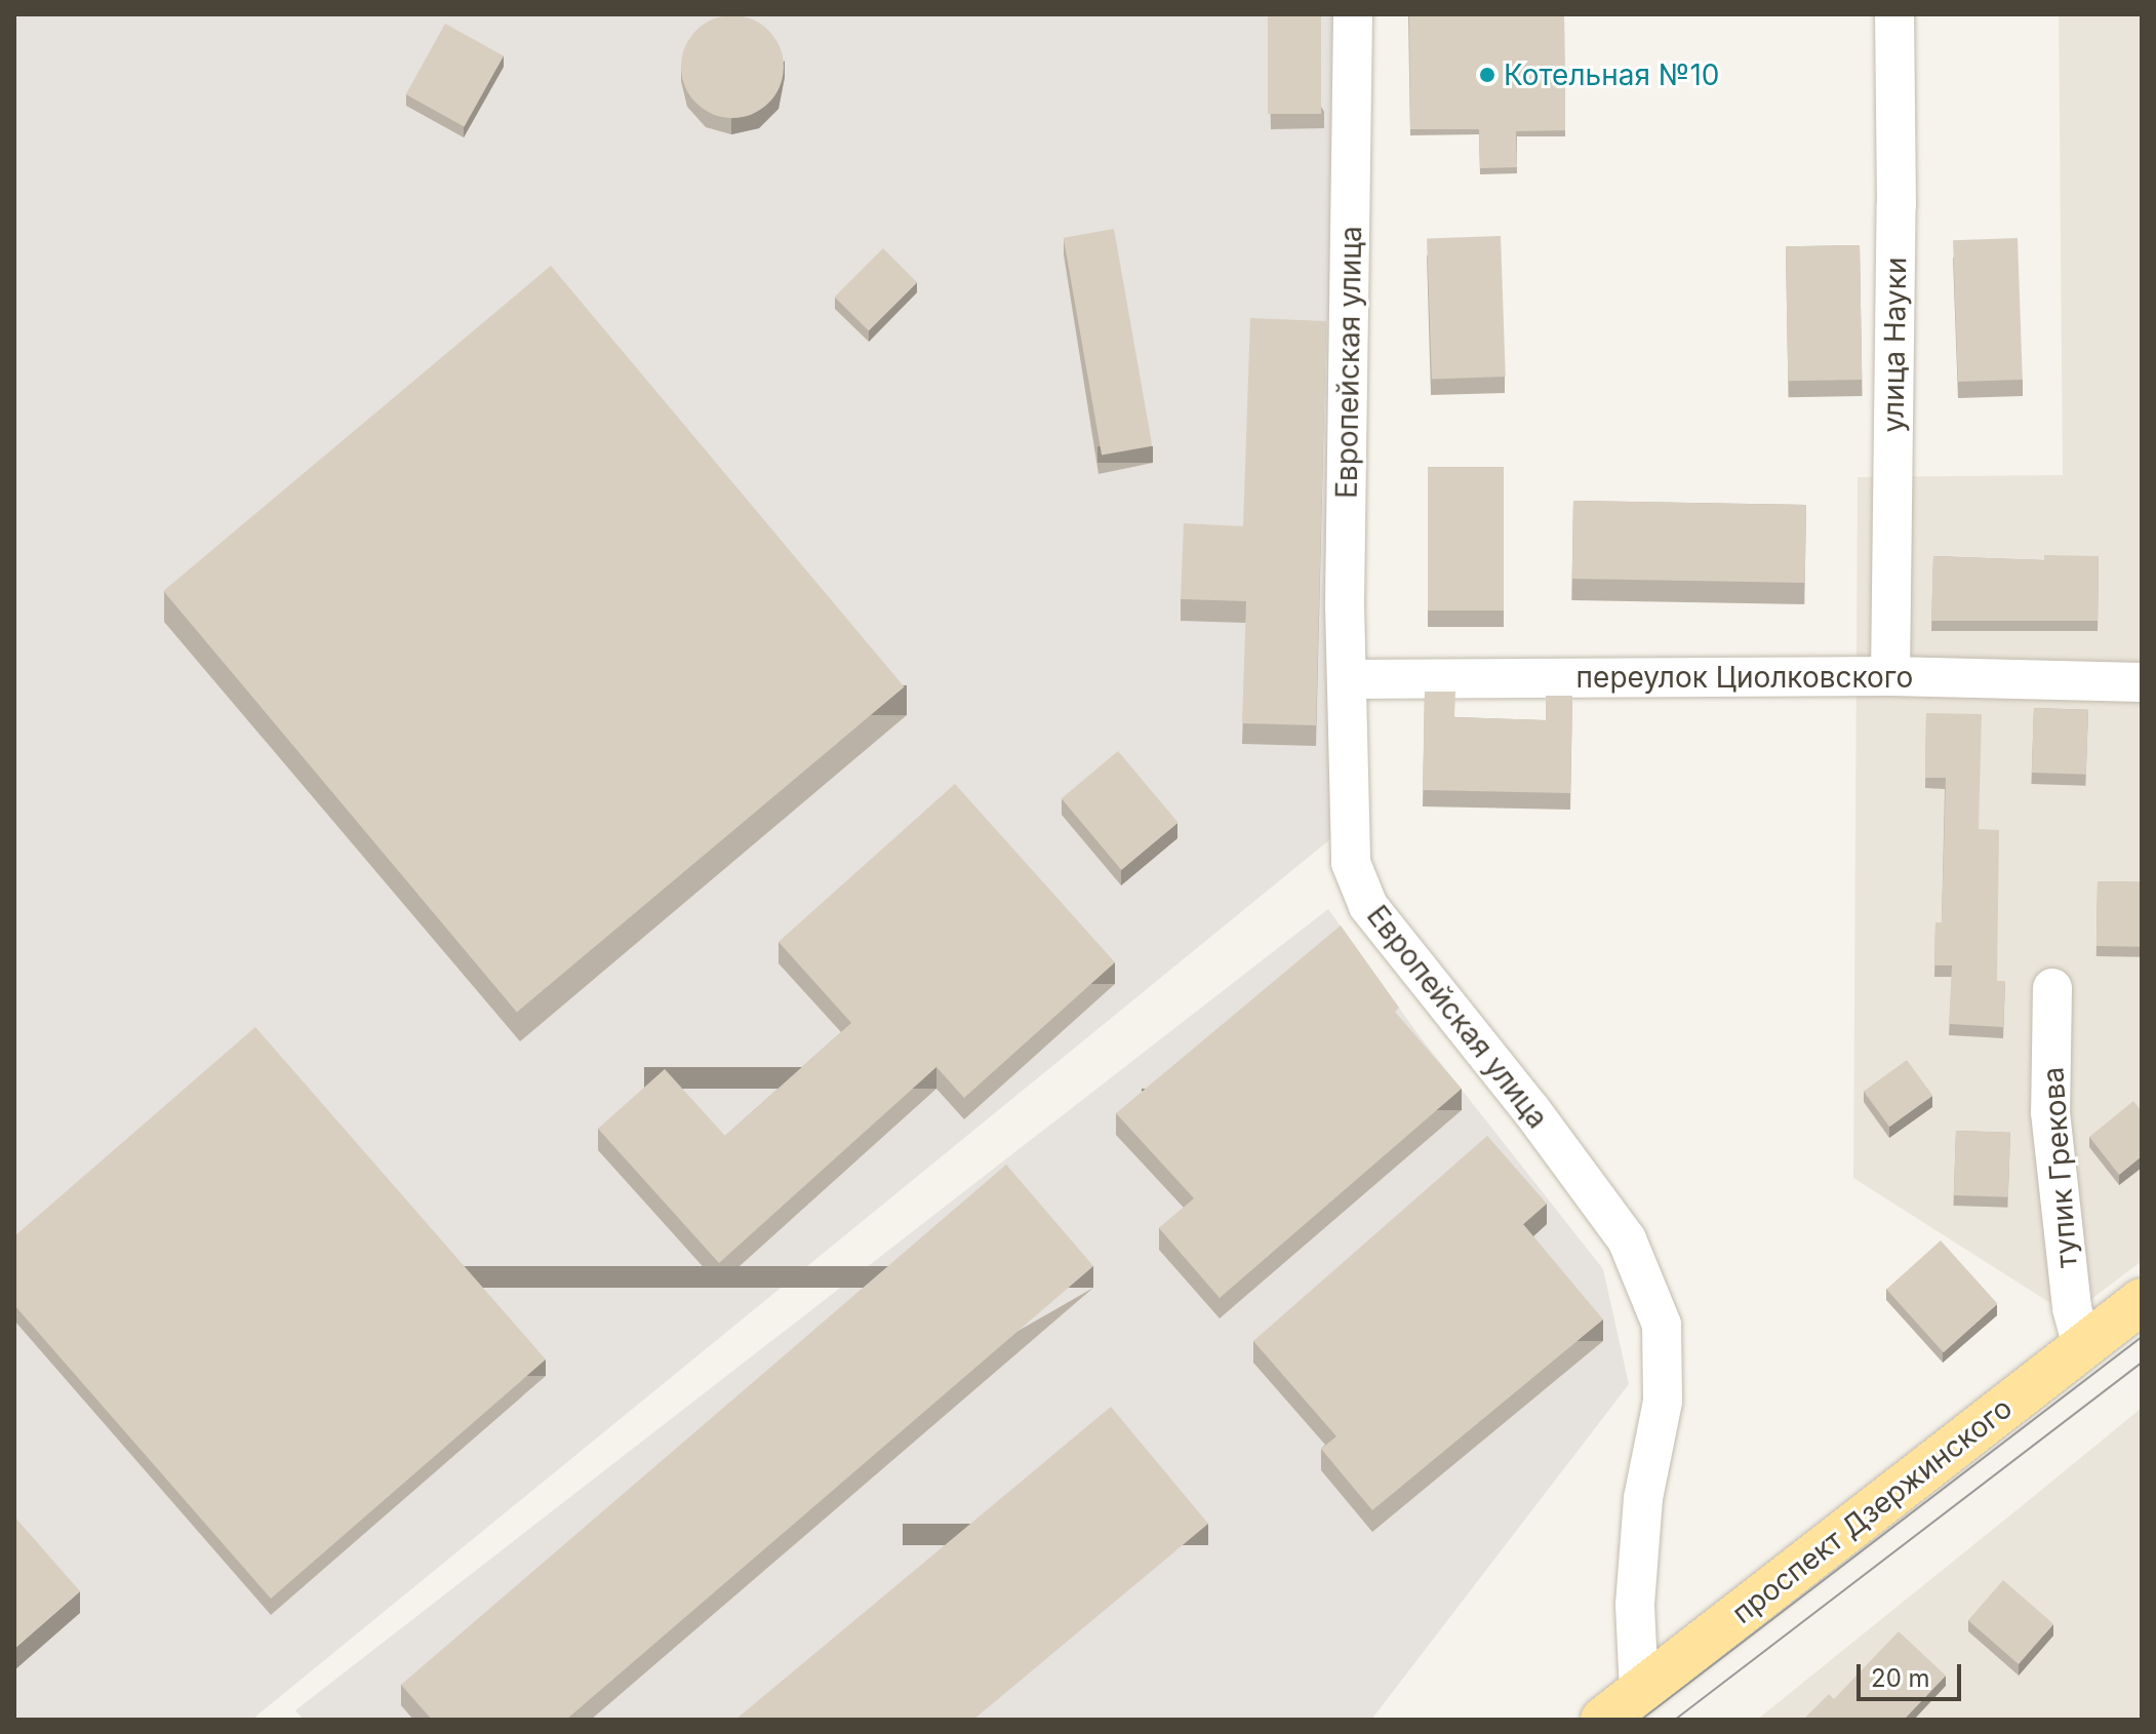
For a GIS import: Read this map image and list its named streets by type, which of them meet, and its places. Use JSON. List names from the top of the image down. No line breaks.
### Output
{"streets":{"main road":["проспект Дзержинского"],"street":["улица Науки","Европейская улица","переулок Циолковского","тупик Грекова"]},"crossings":[["улица Науки","переулок Циолковского"],["Европейская улица","переулок Циолковского"],["Европейская улица","проспект Дзержинского"],["тупик Грекова","проспект Дзержинского"]],"places":["Котельная №10"],"scale_bar":"20 m"}
